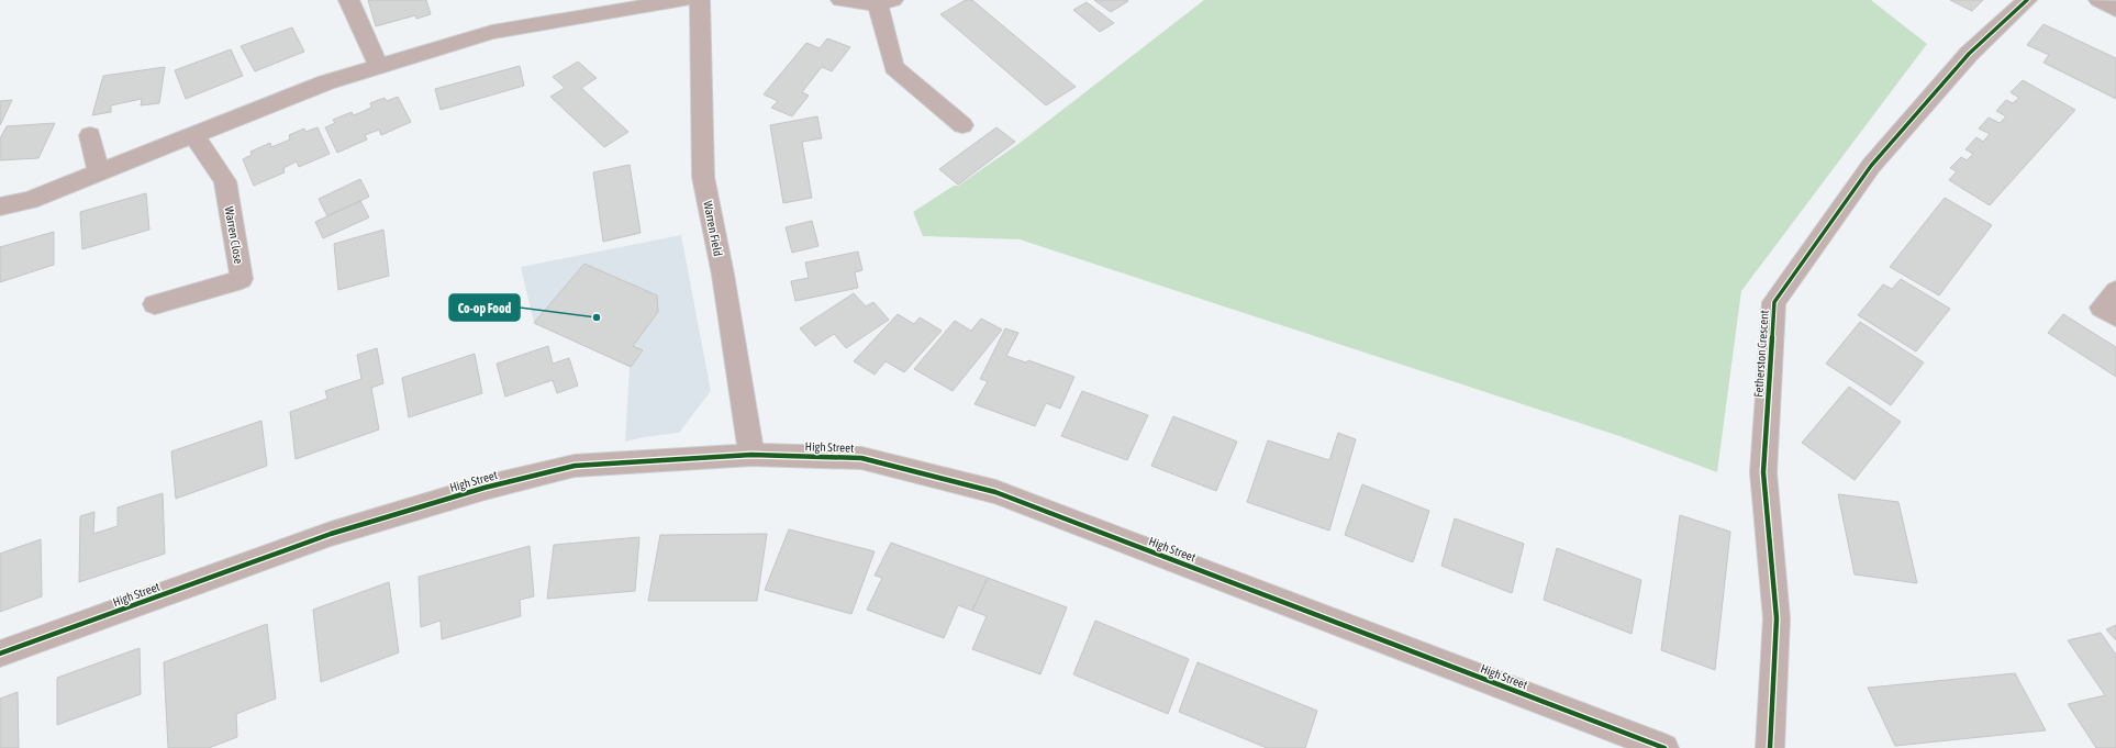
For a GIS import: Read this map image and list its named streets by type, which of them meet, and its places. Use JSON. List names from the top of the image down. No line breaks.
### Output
{"streets":{"street":["Warren Field","Warren Close","Fetherston Crescent","High Street"]},"crossings":[["Warren Field","High Street"]],"places":["Co-op Food"]}
